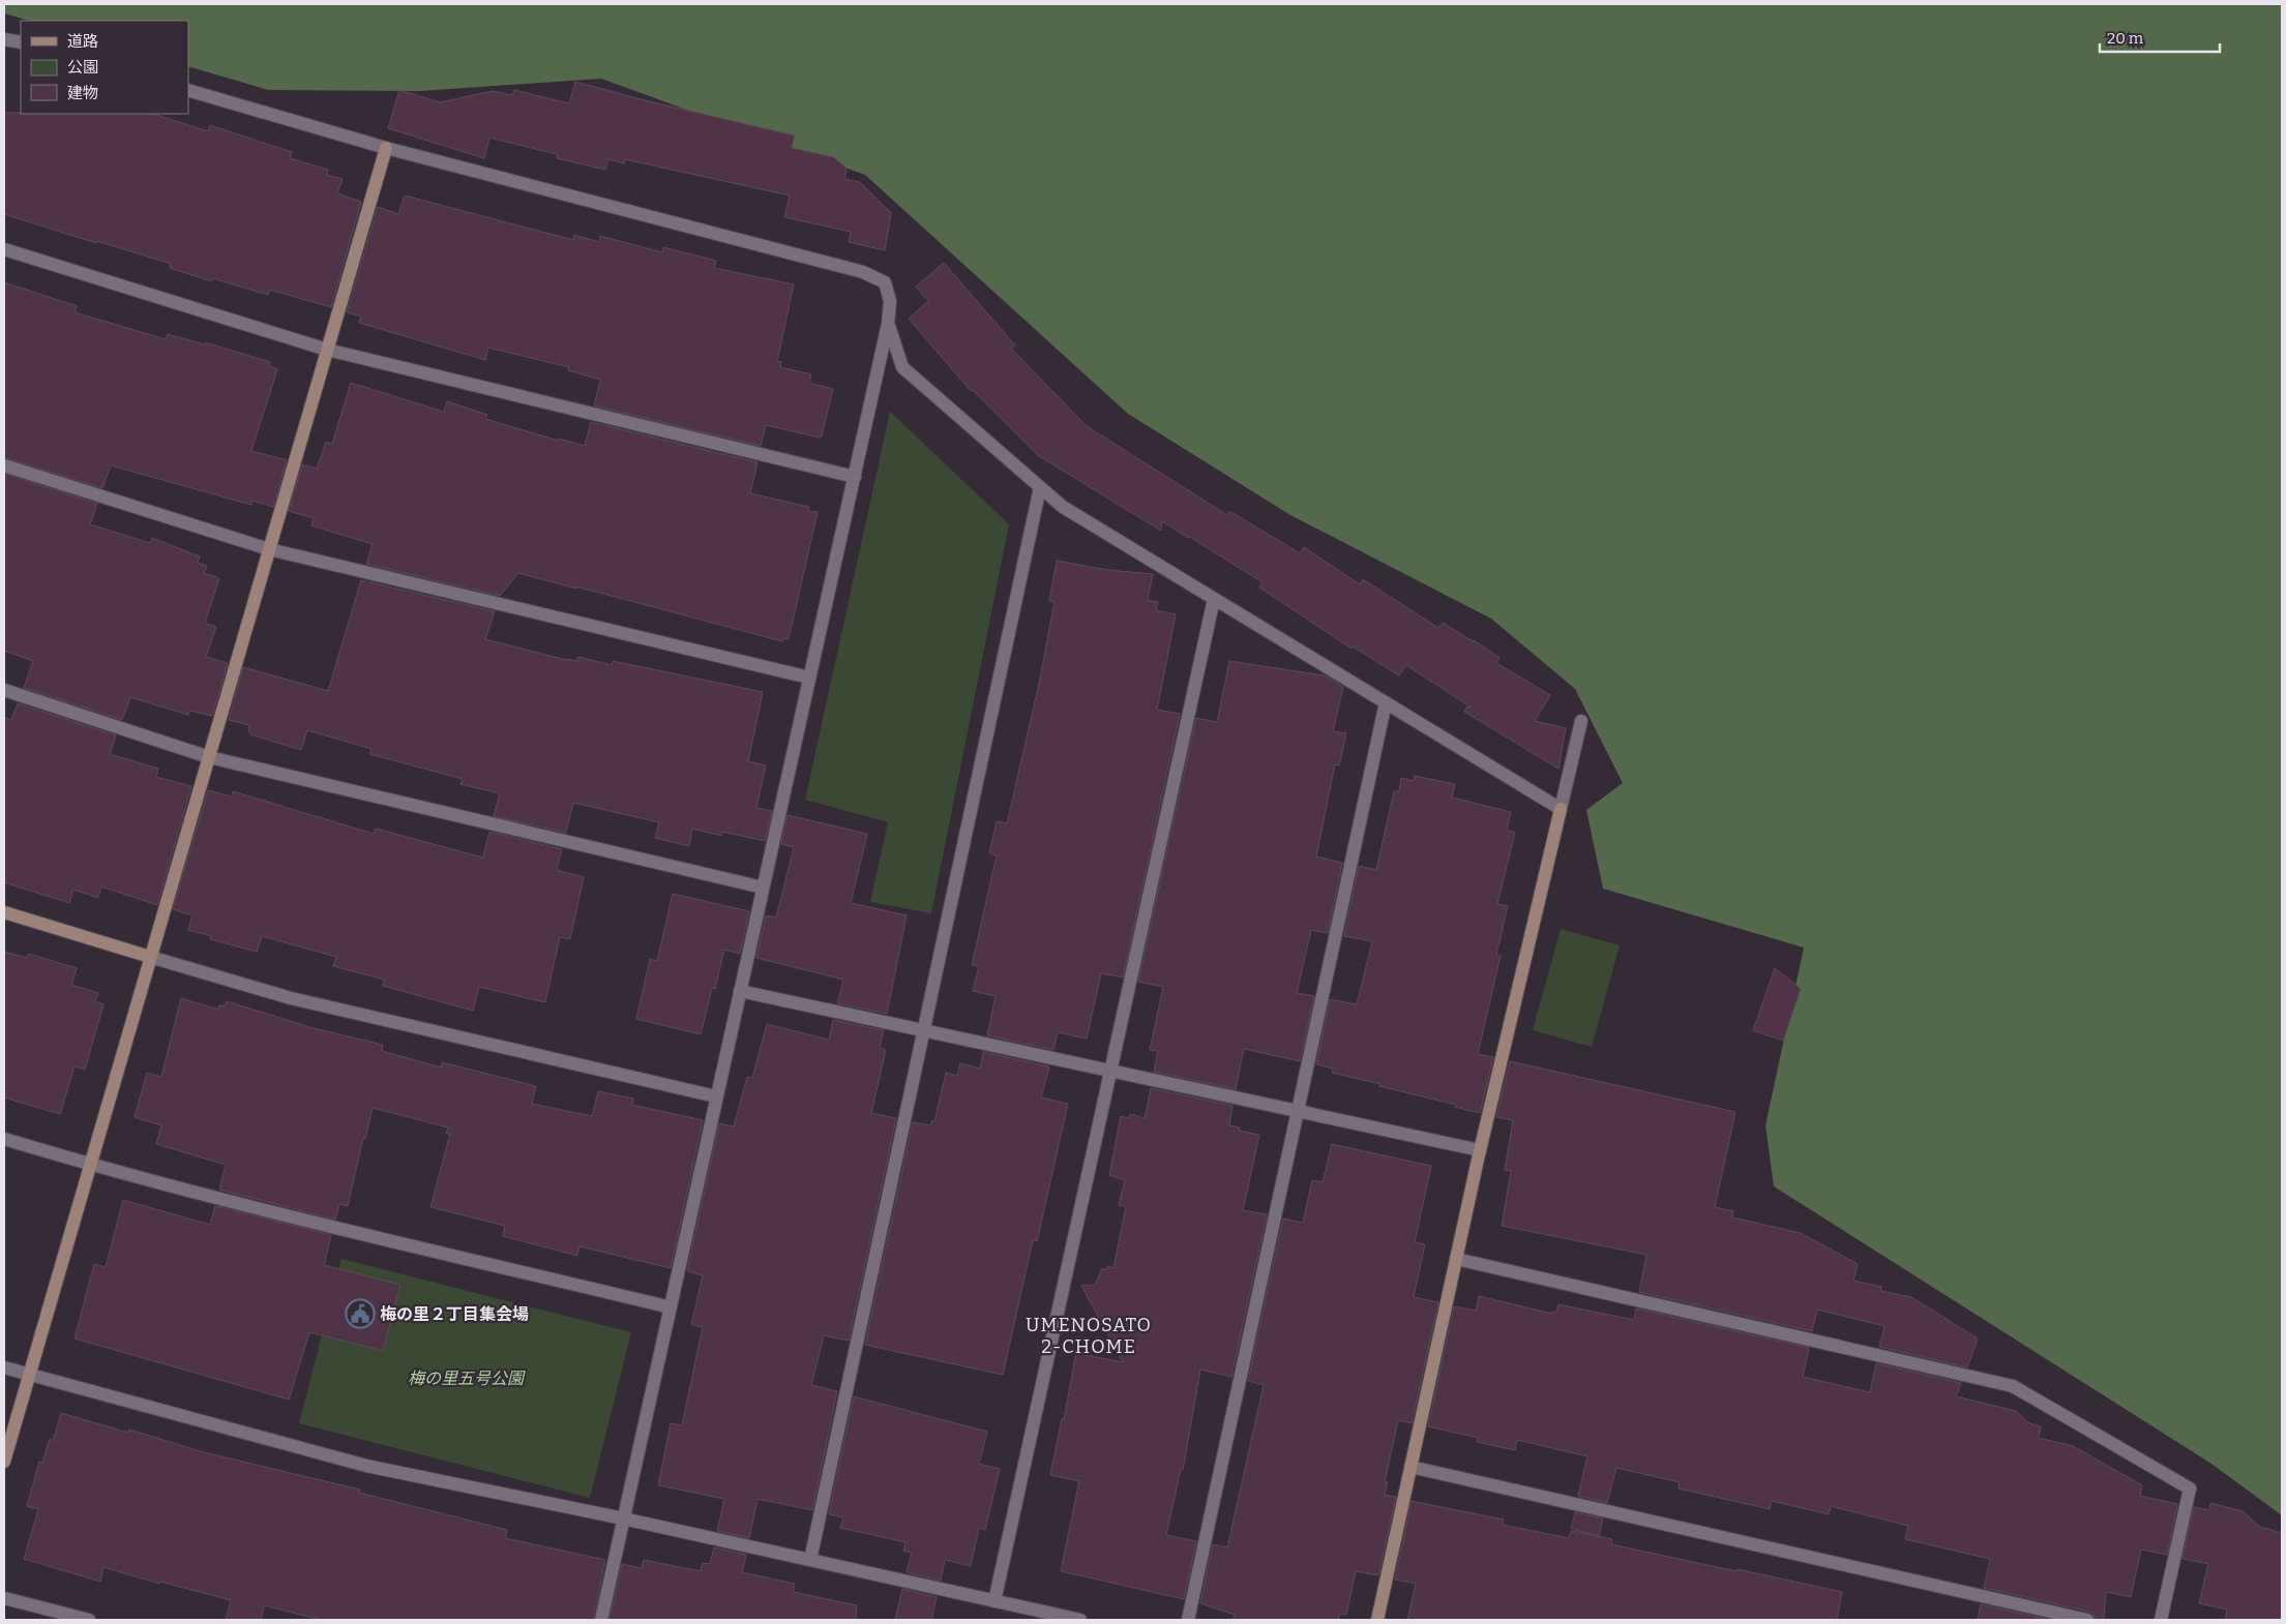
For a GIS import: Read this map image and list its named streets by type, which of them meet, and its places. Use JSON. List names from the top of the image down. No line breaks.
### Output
{"districts":["UMENOSATO 2-CHOME"],"parks":["梅の里五号公園"],"places":{"public building":["梅の里２丁目集会場"]},"legend":["道路","公園","建物"],"scale_bar":"20 m"}
